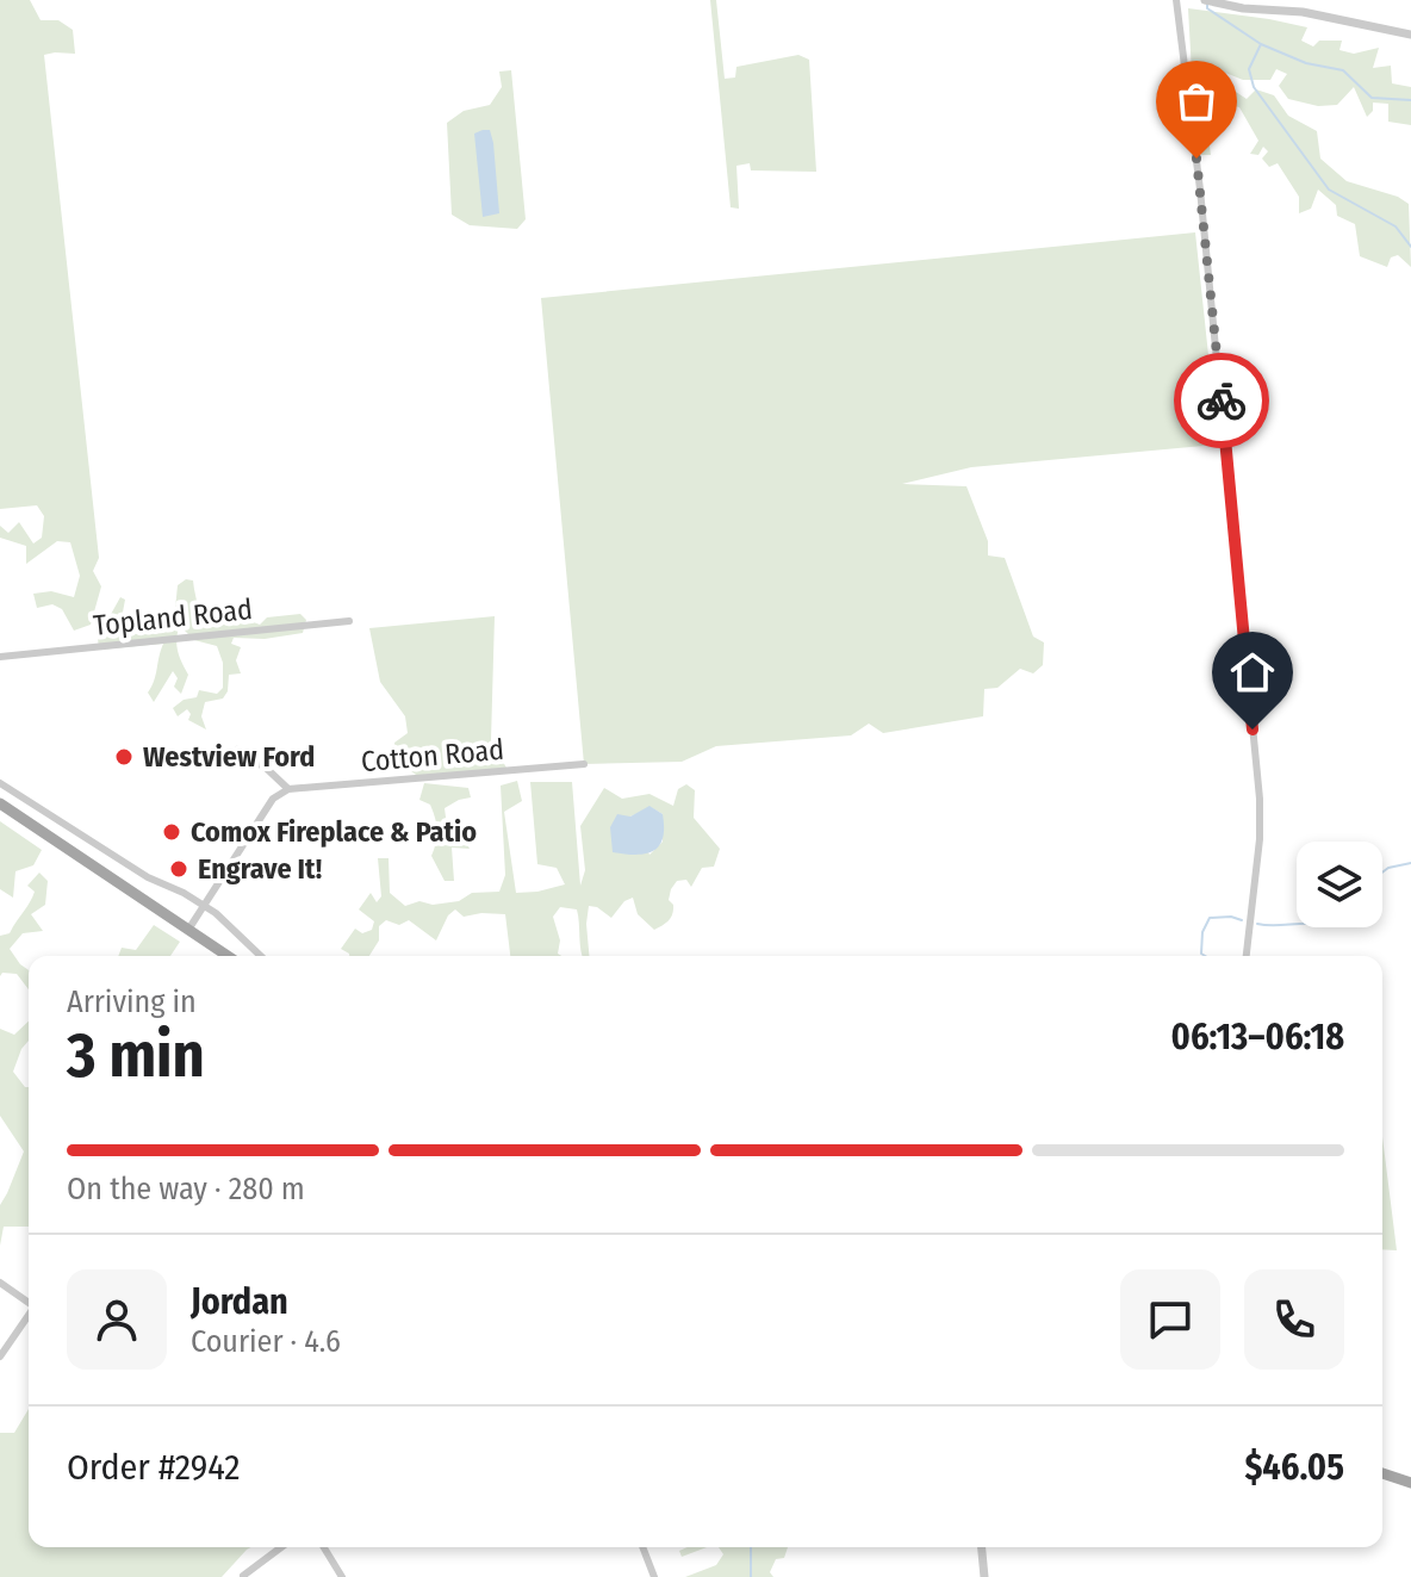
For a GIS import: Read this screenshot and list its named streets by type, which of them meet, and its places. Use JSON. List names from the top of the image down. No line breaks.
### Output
{"streets":{"street":["Topland Road","Cotton Road"]},"places":["Westview Ford","Comox Fireplace & Patio","Engrave It!"],"page":{"heading":["3 min","Arriving in","06:13–06:18"],"panel":["Jordan","Courier · 4.6","Order #2942","$46.05"],"bar":"On the way · 280 m"}}
